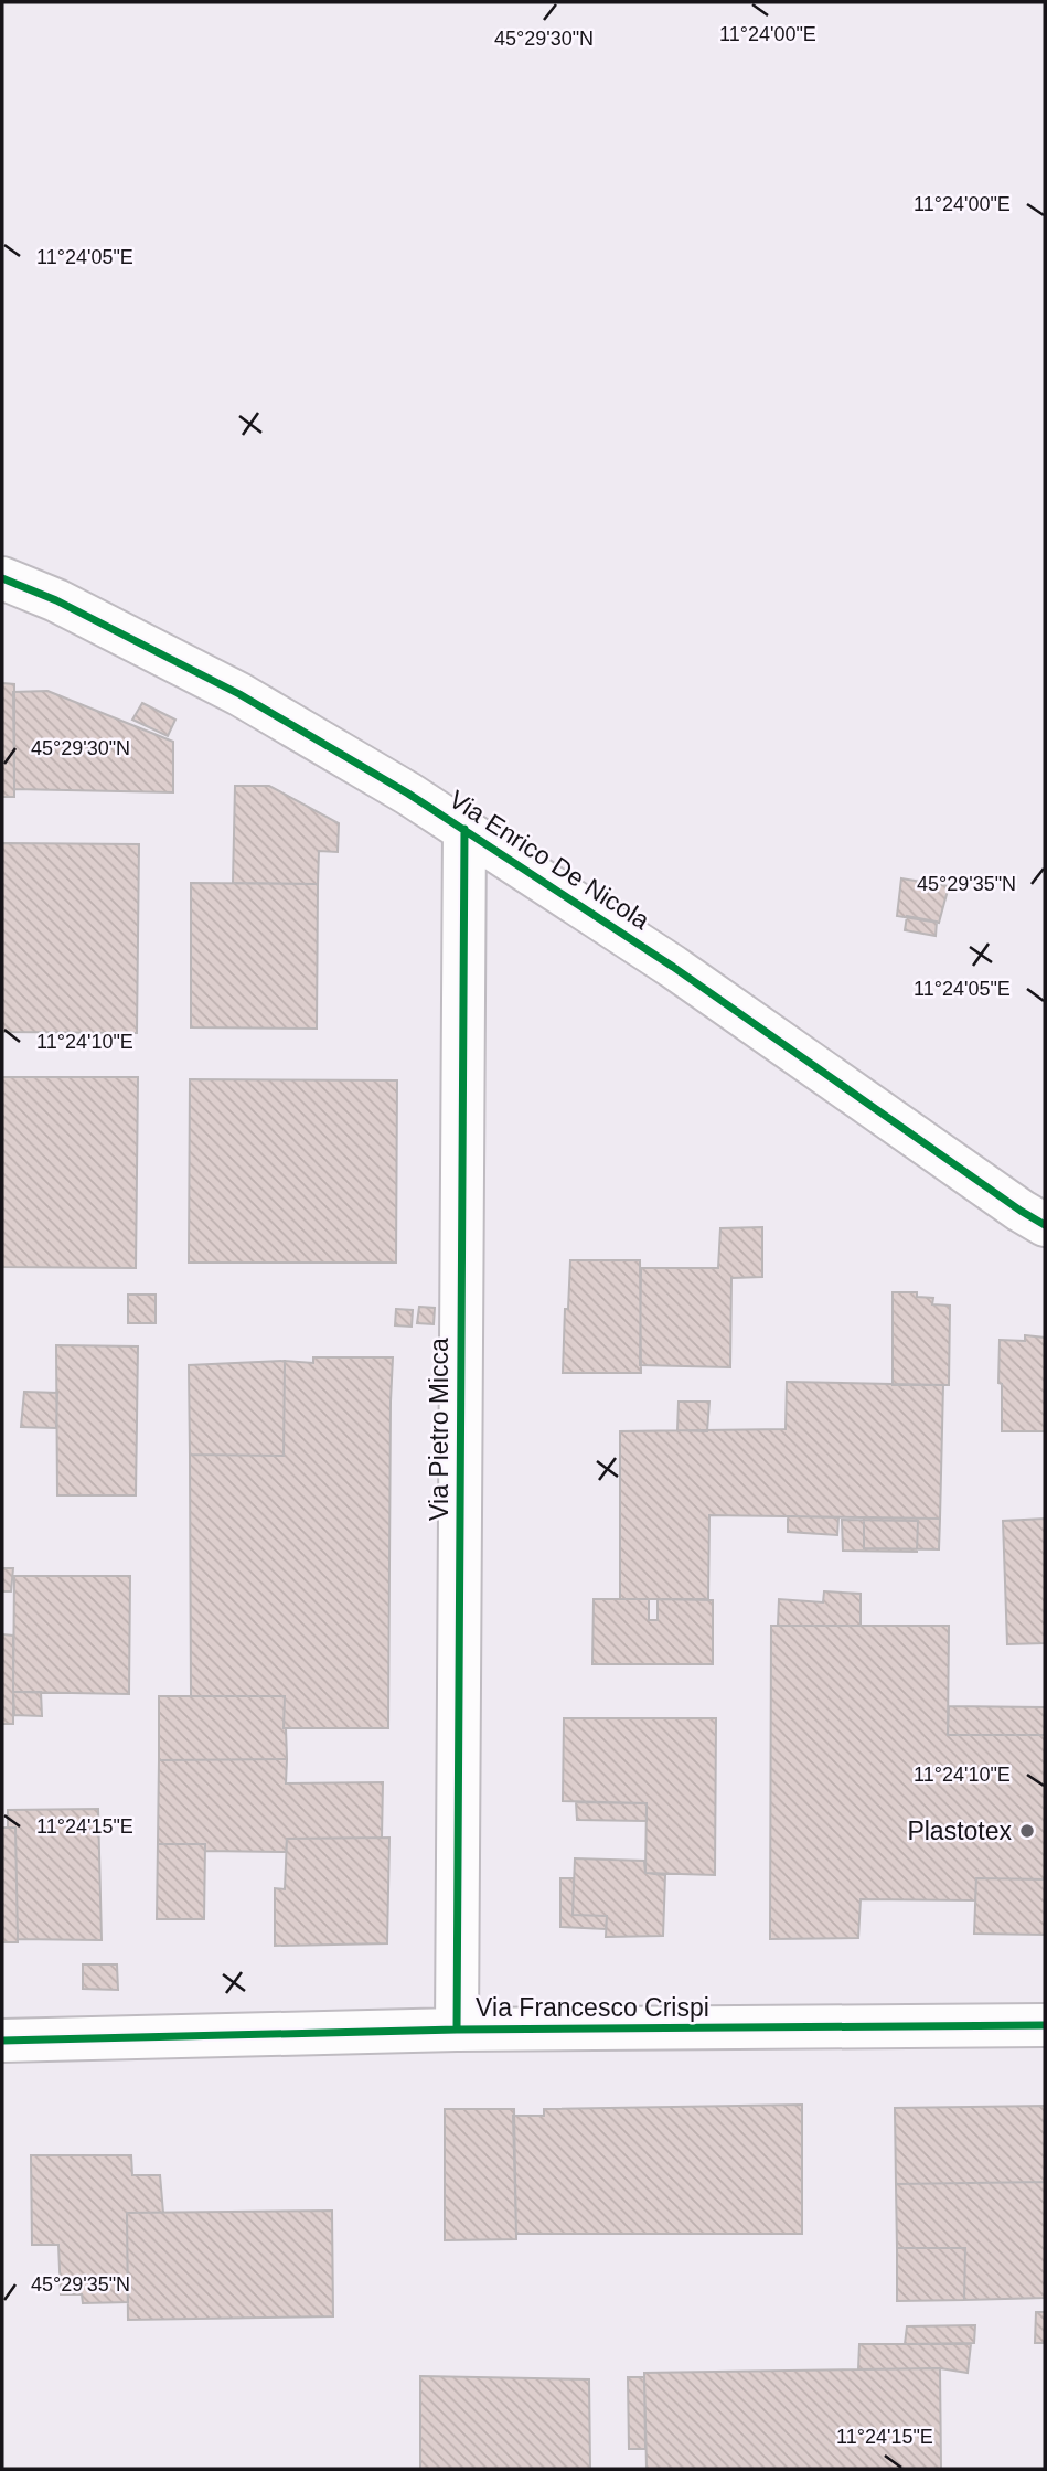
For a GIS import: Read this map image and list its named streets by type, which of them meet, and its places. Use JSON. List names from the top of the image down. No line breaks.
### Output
{"streets":{"street":["Via Enrico De Nicola","Via Pietro Micca","Via Francesco Crispi"]},"crossings":[["Via Enrico De Nicola","Via Pietro Micca"],["Via Pietro Micca","Via Francesco Crispi"]],"places":["Plastotex"],"coordinates":["11°24'00\"E","45°29'30\"N","11°24'05\"E","45°29'35\"N","11°24'10\"E","11°24'15\"E"]}
